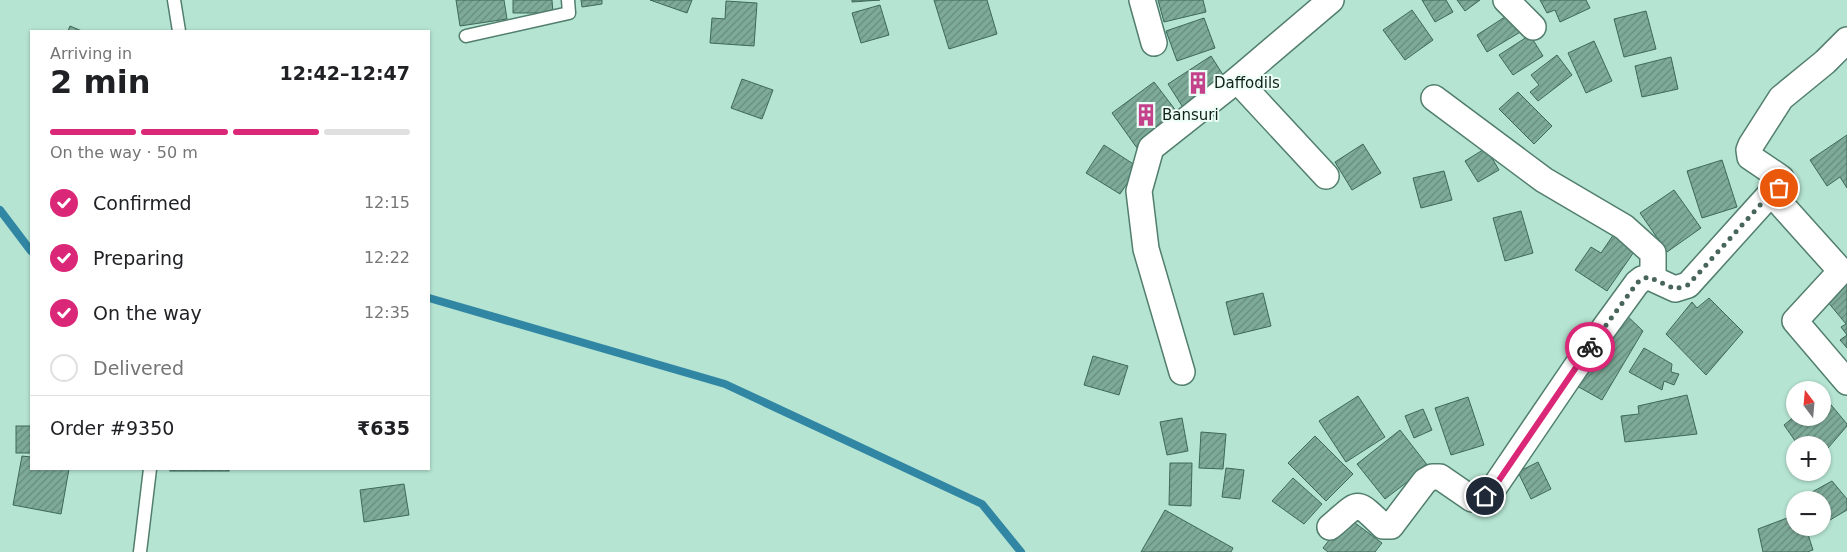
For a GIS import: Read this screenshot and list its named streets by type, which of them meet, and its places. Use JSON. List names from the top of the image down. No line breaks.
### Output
{"places":{"building":["Daffodils","Bansuri"]},"north":"top","page":{"heading":["2 min","Arriving in","12:42–12:47"],"panel":["Order #9350","₹635"],"bar":"On the way · 50 m","list":[["Confirmed","12:15"],["Preparing","12:22"],["On the way","12:35"],"Delivered"],"map_buttons":["+","−"]}}
